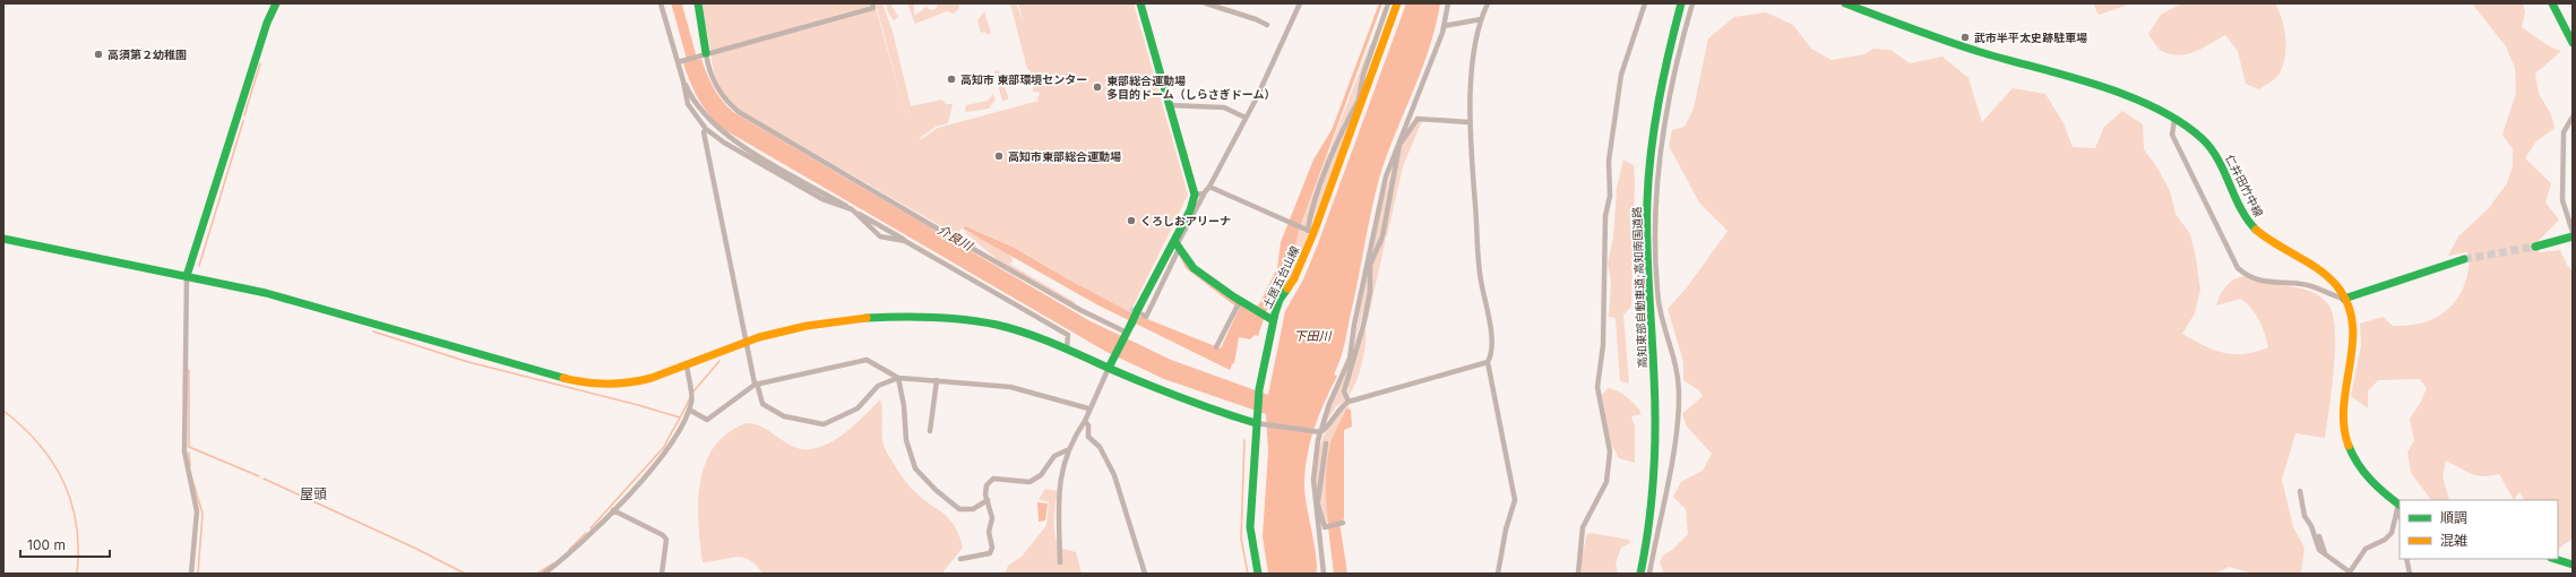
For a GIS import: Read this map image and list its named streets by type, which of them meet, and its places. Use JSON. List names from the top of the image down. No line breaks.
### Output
{"streets":{"main road":["仁井田竹中線","土居五台山線","高知東部自動車道;高知南国道路"]},"districts":["屋頭"],"water":["介良川","下田川"],"places":["武市半平太史跡駐車場","高須第２幼稚園","高知市 東部環境センター","東部総合運動場 多目的ドーム（しらさぎドーム）","高知市東部総合運動場","くろしおアリーナ"],"legend":["順調","混雑"],"scale_bar":"100 m"}
